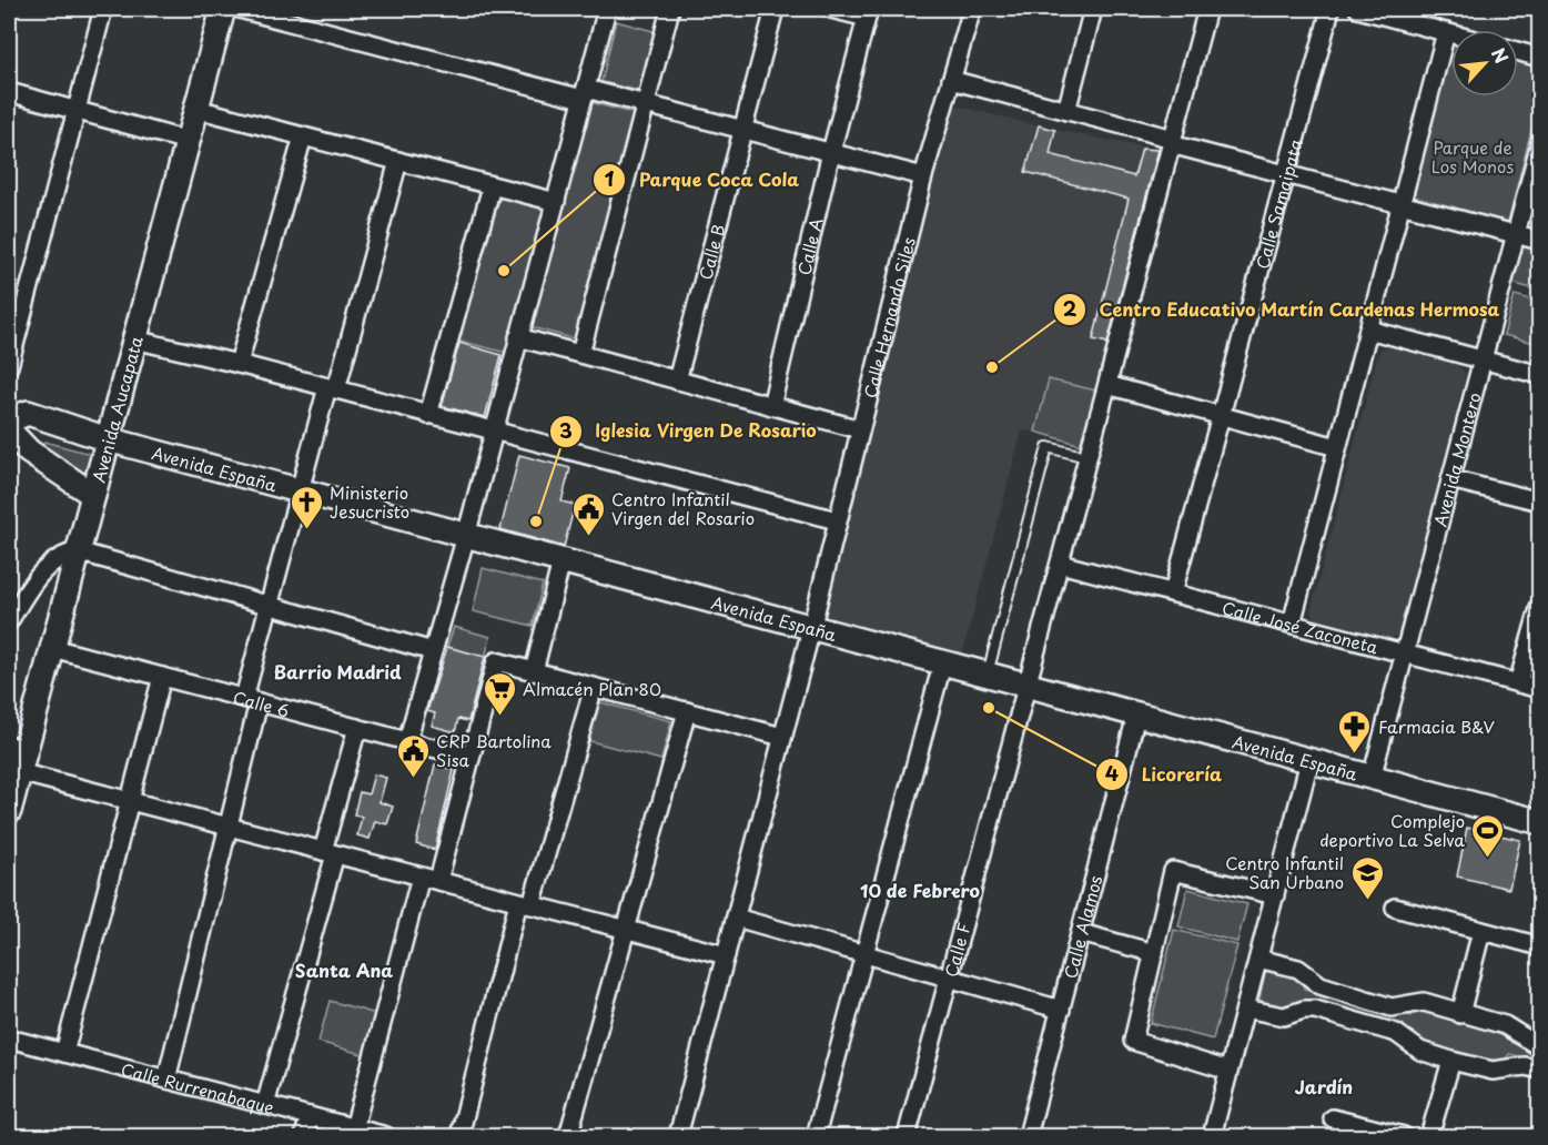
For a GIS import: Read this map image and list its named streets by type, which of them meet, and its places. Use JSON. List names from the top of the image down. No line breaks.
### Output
{"streets":{"street":["Calle Samaipata","Calle A","Calle B","Calle Hernando Siles","Avenida Aucapata","Avenida Montero","Avenida España","Calle José Zaconeta","Calle 6","Calle Alamos","Calle F","Calle Rurrenabaque"]},"crossings":[["Calle Samaipata","Calle José Zaconeta"],["Calle Hernando Siles","Avenida España"],["Avenida Aucapata","Avenida España"],["Avenida Aucapata","Calle 6"],["Avenida Montero","Avenida España"],["Avenida Montero","Calle José Zaconeta"],["Avenida España","Calle Alamos"],["Avenida España","Calle F"],["Calle José Zaconeta","Calle F"]],"districts":["Barrio Madrid","10 de Febrero","Santa Ana","Jardín"],"parks":["Parque de Los Monos"],"places":{"other":["Parque Coca Cola","Centro Educativo Martín Cardenas Hermosa","Iglesia Virgen De Rosario","Licorería"],"church":["Ministerio Jesucristo"],"public building":["Centro Infantil Virgen del Rosario","CRP Bartolina Sisa"],"supermarket":["Almacén Plan 80"],"pharmacy":["Farmacia B&V"],"sports":["Complejo deportivo La Selva"],"school or university":["Centro Infantil San Urbano"]},"north":"top right"}
